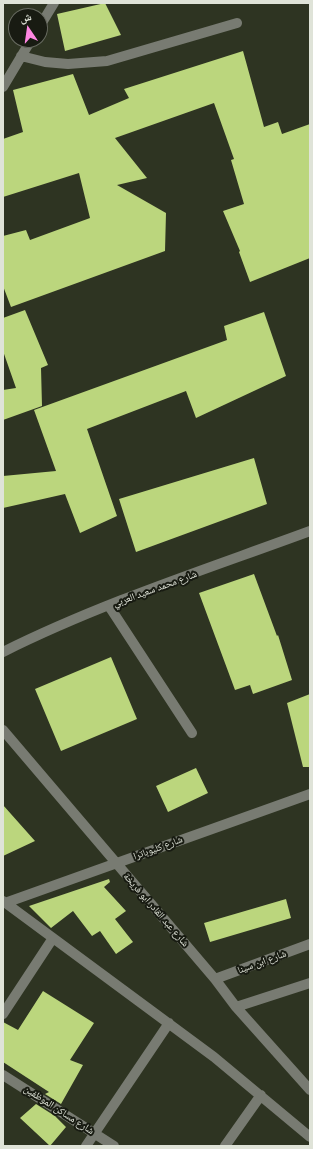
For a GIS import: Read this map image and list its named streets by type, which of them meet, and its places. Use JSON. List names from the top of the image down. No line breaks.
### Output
{"streets":{"street":["شارع محمد سعيد العربي","شارع كليوباترا","شارع عبد القادر ابو فريخة","شارع ابن سينا","شارع مساكن الموظفين"]},"crossings":[["شارع كليوباترا","شارع عبد القادر ابو فريخة"],["شارع عبد القادر ابو فريخة","شارع ابن سينا"]],"north":"top"}
